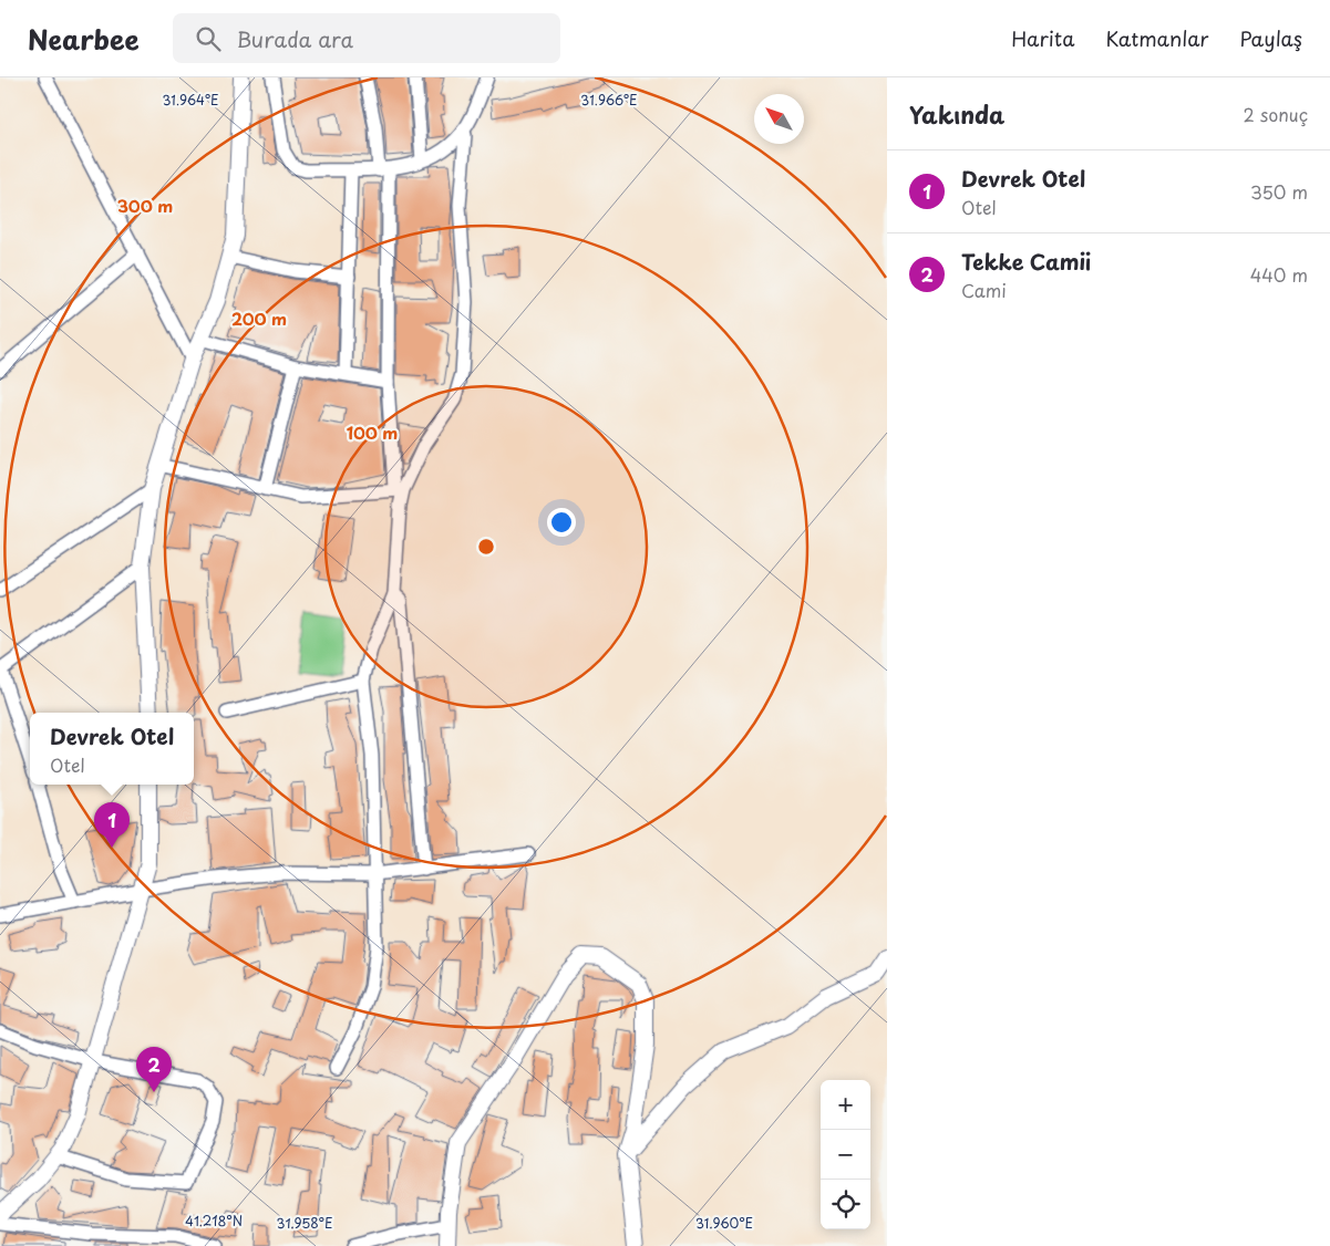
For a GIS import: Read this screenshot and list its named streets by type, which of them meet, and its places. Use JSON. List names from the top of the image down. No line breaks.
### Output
{"north":"top left","page":{"header":"Nearbee","search":"Burada ara","nav":["Harita","Katmanlar","Paylaş"],"heading":["Yakında","2 sonuç"],"list":[{"mark":"1","name":"Devrek Otel","note":"Otel","value":"350 m"},{"mark":"2","name":"Tekke Camii","note":"Cami","value":"440 m"}],"popup":["Devrek Otel","Otel"],"pins":["1","2"],"map_buttons":["+","−"]},"coordinates":["31.964°E","31.966°E","41.218°N","31.958°E","31.960°E"],"rings":["300 m","200 m","100 m"]}
